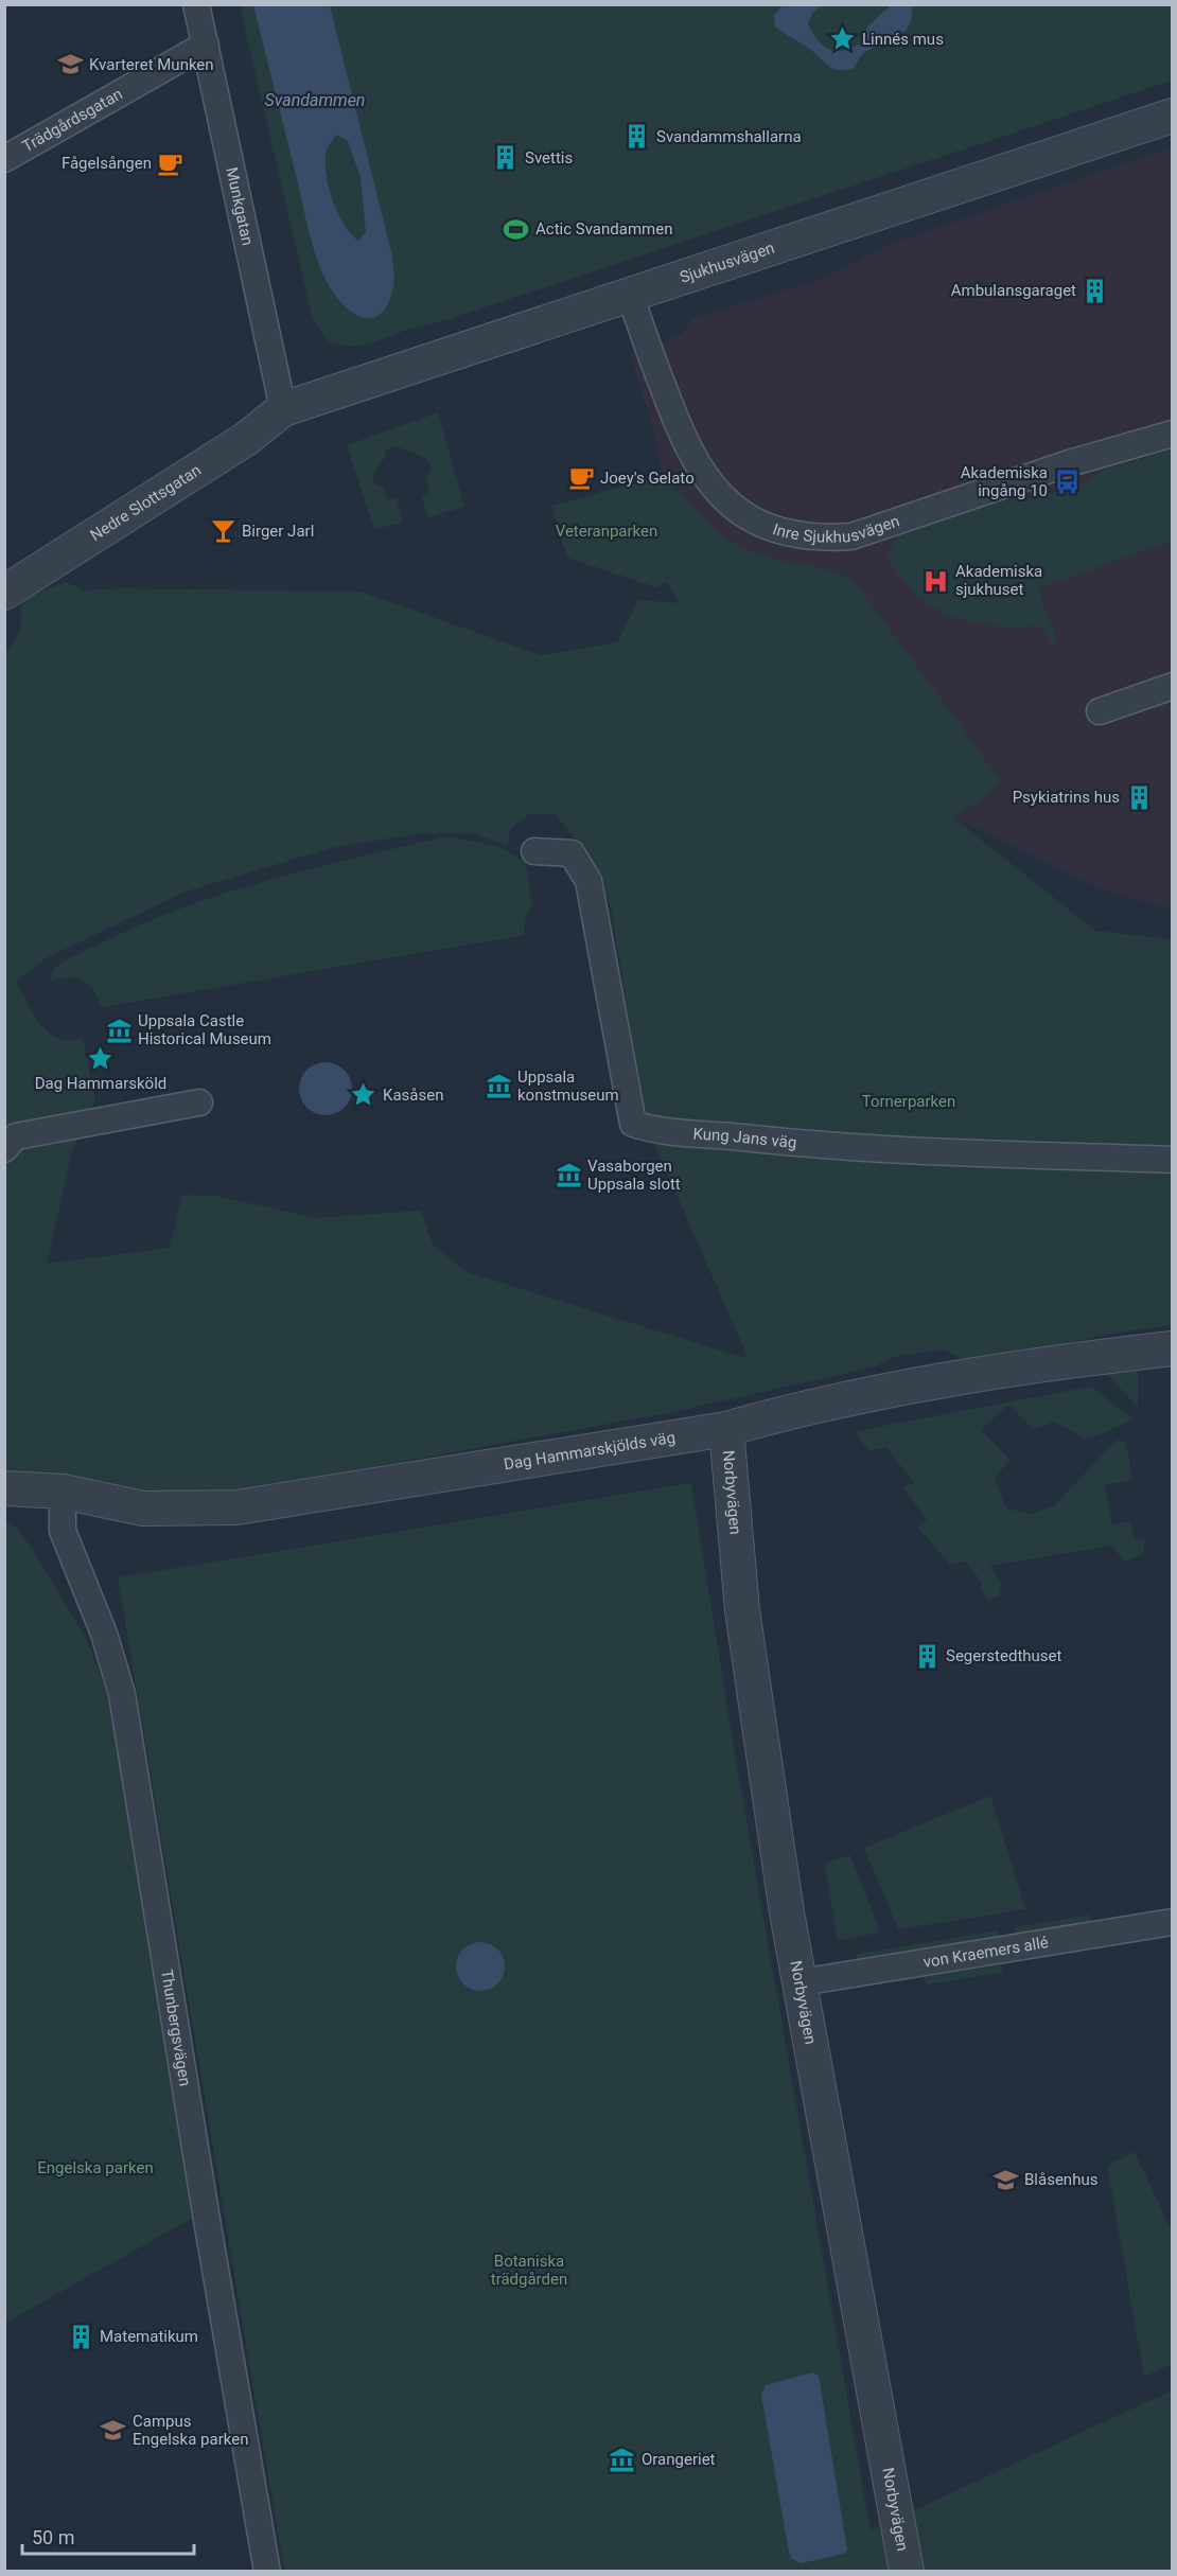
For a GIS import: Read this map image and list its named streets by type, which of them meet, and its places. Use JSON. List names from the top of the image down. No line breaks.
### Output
{"streets":{"street":["Trädgårdsgatan","Munkgatan","Sjukhusvägen","Nedre Slottsgatan","Inre Sjukhusvägen","Kung Jans väg","Dag Hammarskjölds väg","Norbyvägen","von Kraemers allé","Thunbergsvägen"]},"crossings":[["Trädgårdsgatan","Munkgatan"],["Munkgatan","Sjukhusvägen"],["Munkgatan","Nedre Slottsgatan"],["Sjukhusvägen","Nedre Slottsgatan"],["Sjukhusvägen","Inre Sjukhusvägen"],["Dag Hammarskjölds väg","Norbyvägen"],["Dag Hammarskjölds väg","Thunbergsvägen"],["Norbyvägen","von Kraemers allé"]],"water":["Svandammen"],"parks":["Veteranparken","Tornerparken","Engelska parken","Botaniska trädgården"],"places":{"place":["Linnés mus","Dag Hammarsköld","Kasåsen"],"school or university":["Kvarteret Munken","Blåsenhus","Campus Engelska parken"],"building":["Svandammshallarna","Svettis","Ambulansgaraget","Psykiatrins hus","Segerstedthuset","Matematikum"],"cafe":["Fågelsången","Joey's Gelato"],"sports":["Actic Svandammen"],"bus stop":["Akademiska ingång 10"],"bar":["Birger Jarl"],"hospital":["Akademiska sjukhuset"],"museum":["Uppsala Castle Historical Museum","Uppsala konstmuseum","Vasaborgen Uppsala slott","Orangeriet"]},"scale_bar":"50 m"}
